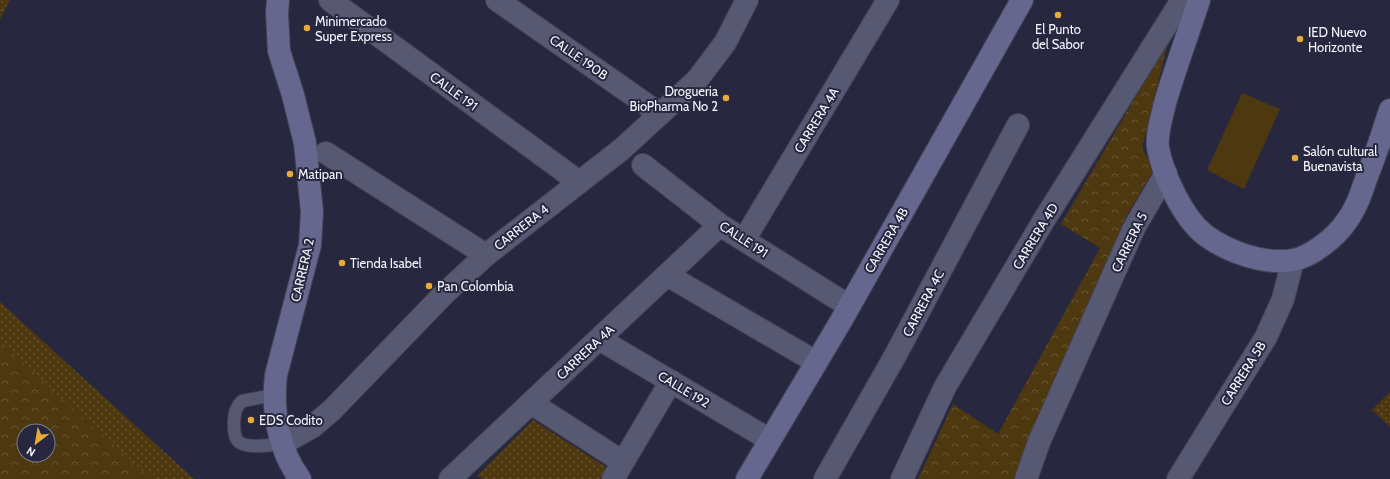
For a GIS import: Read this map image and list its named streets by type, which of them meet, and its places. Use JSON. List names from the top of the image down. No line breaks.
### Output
{"streets":{"main road":["CARRERA 4B","CARRERA 2"],"street":["CALLE 190B","CALLE 191","CARRERA 4A","CARRERA 4","CARRERA 4D","CARRERA 5","CARRERA 4C","CARRERA 5B","CALLE 192"]},"crossings":[["CALLE 190B","CARRERA 4"],["CALLE 191","CARRERA 4A"],["CALLE 191","CARRERA 4"],["CALLE 191","CARRERA 4B"],["CARRERA 4A","CALLE 192"],["CARRERA 4","CARRERA 2"],["CARRERA 4B","CALLE 192"]],"places":["El Punto del Sabor","Minimercado Super Express","IED Nuevo Horizonte","Drogueria BioPharma No 2","Salón cultural Buenavista","Matipan","Tienda Isabel","Pan Colombia","EDS Codito"],"north":"bottom left"}
